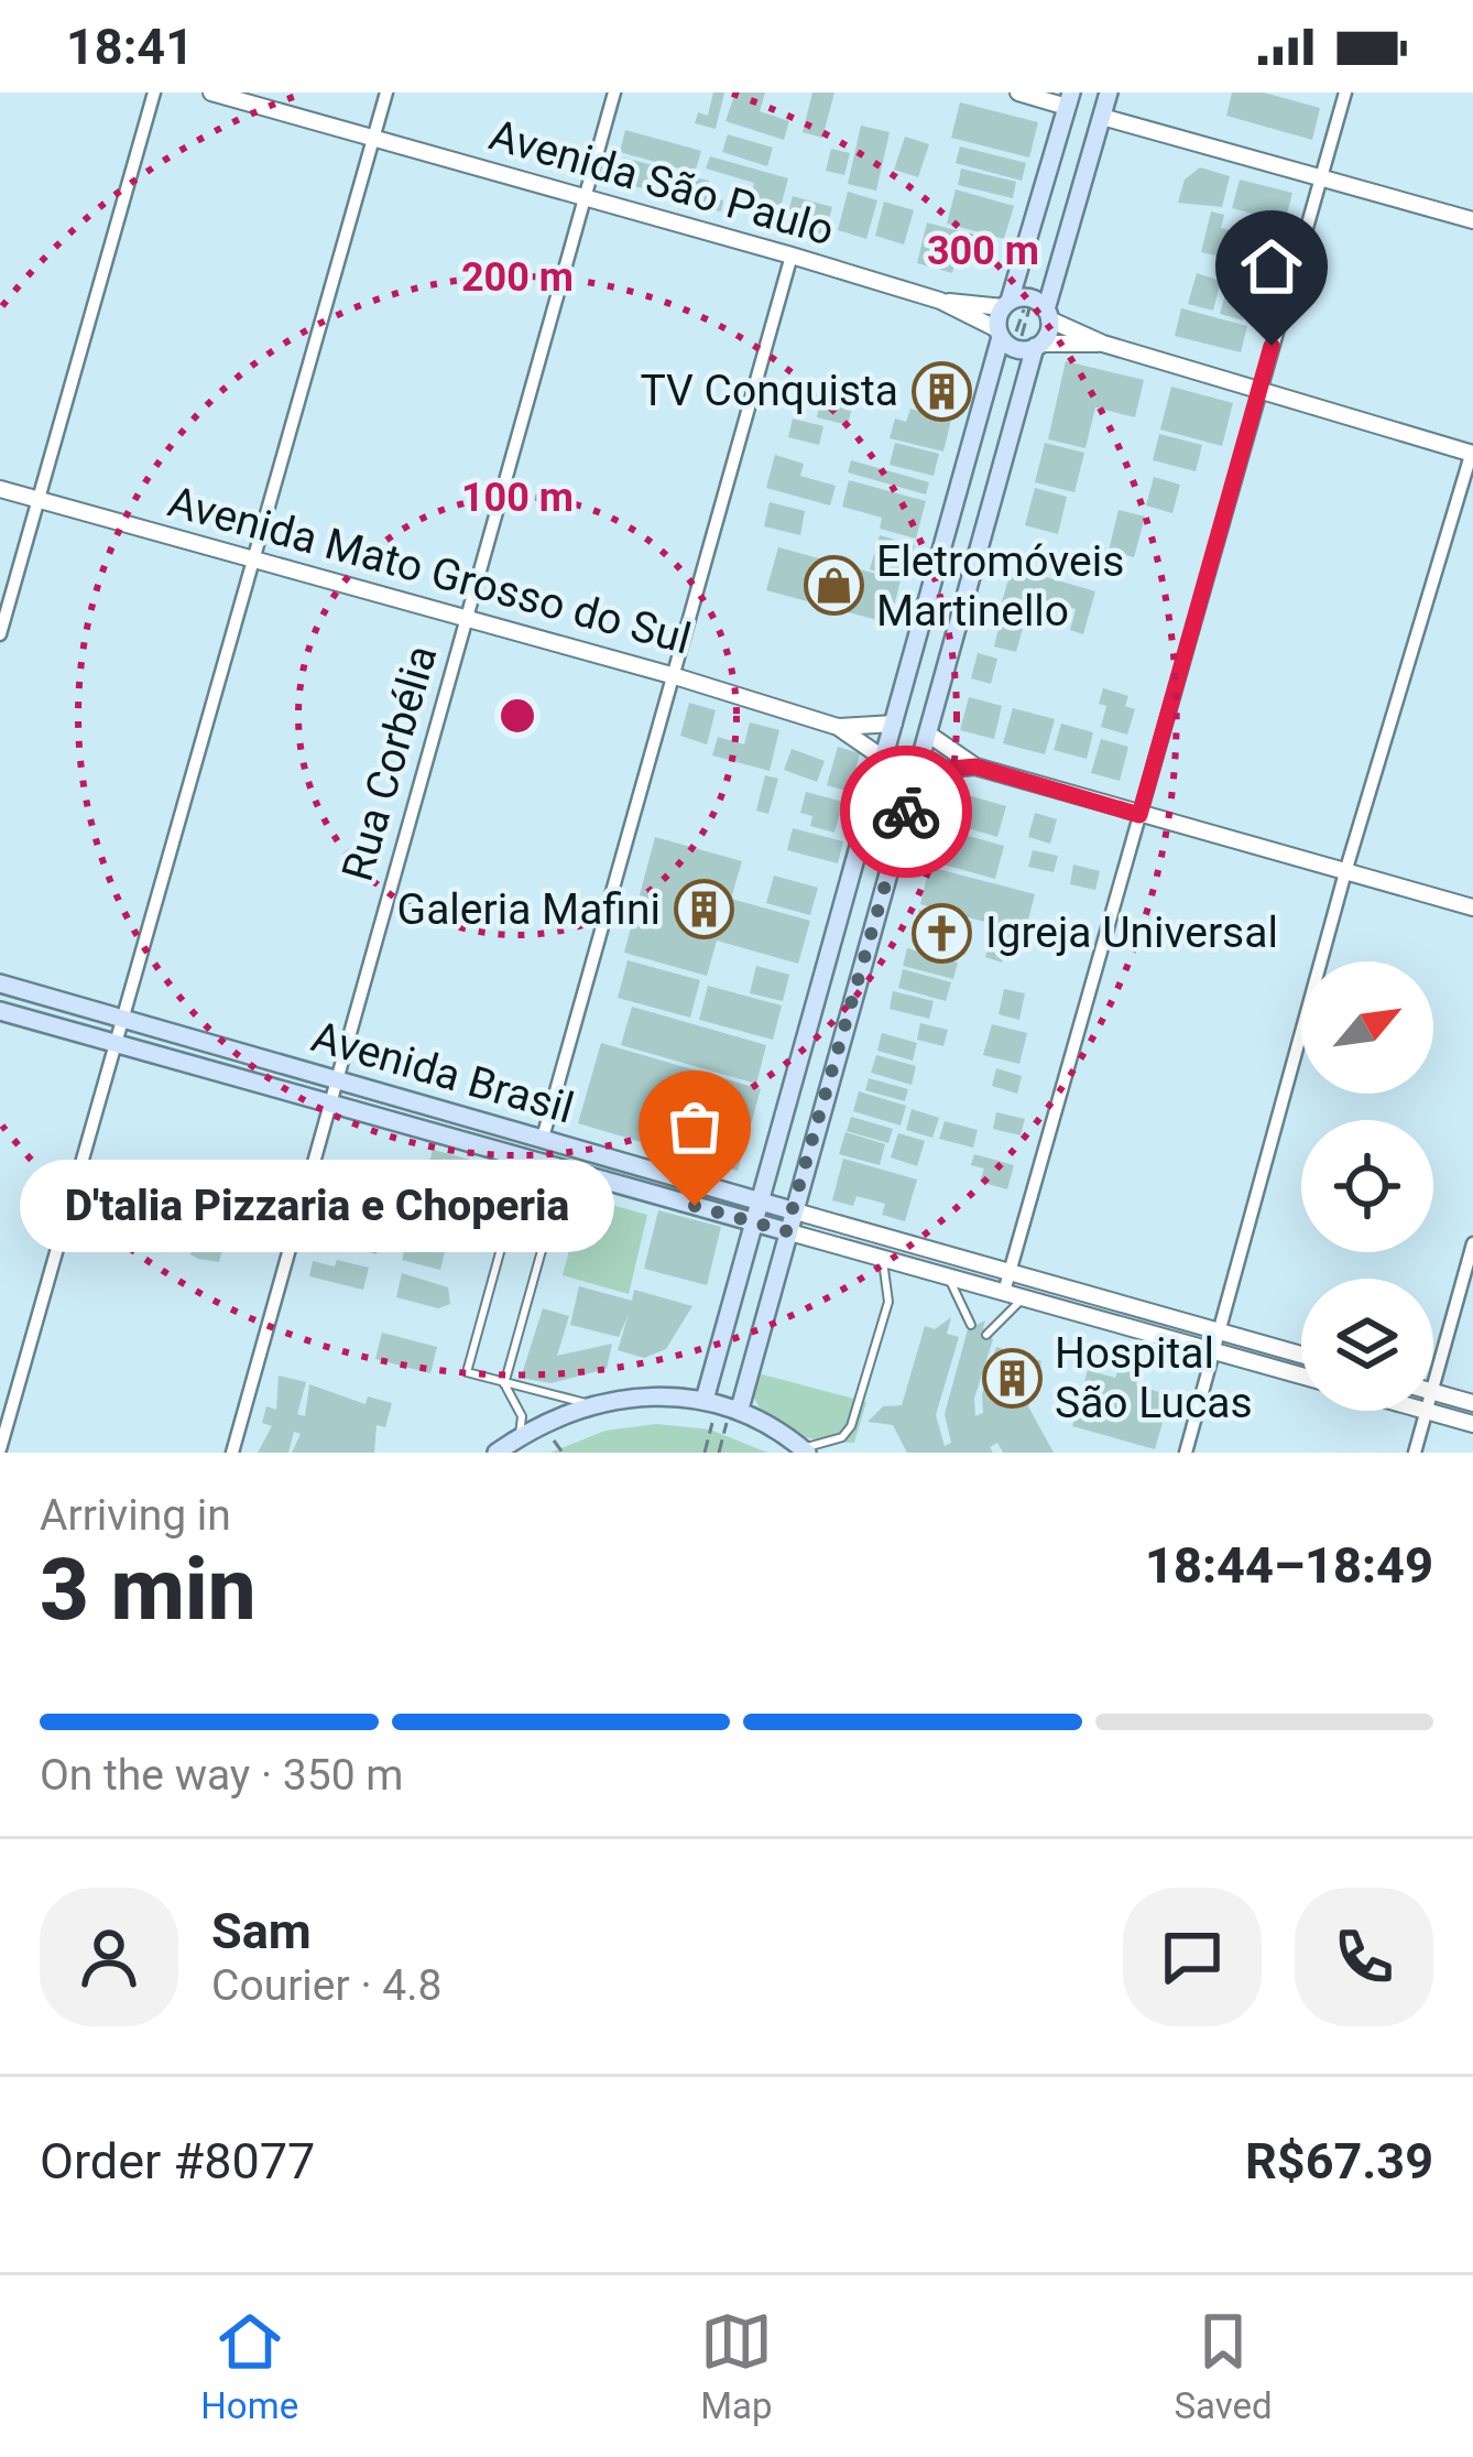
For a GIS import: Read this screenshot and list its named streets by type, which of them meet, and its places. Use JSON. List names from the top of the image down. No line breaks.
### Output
{"streets":{"main road":["Avenida Brasil"],"street":["Avenida São Paulo","Avenida Mato Grosso do Sul","Rua Corbélia"]},"crossings":[["Avenida São Paulo","Rua Corbélia"],["Avenida Mato Grosso do Sul","Rua Corbélia"],["Rua Corbélia","Avenida Brasil"]],"places":{"building":["TV Conquista","Galeria Mafini","Hospital São Lucas"],"shop":["Eletromóveis Martinello"],"church":["Igreja Universal"],"other":["D'talia Pizzaria e Choperia"]},"north":"top right","page":{"status":"18:41","bubble":"D'talia Pizzaria e Choperia","heading":["3 min","Arriving in","18:44–18:49"],"panel":["Sam","Courier · 4.8","Order #8077","R$67.39"],"bar":"On the way · 350 m","tabs":["Home","Map","Saved"]},"rings":["300 m","200 m","100 m"]}
